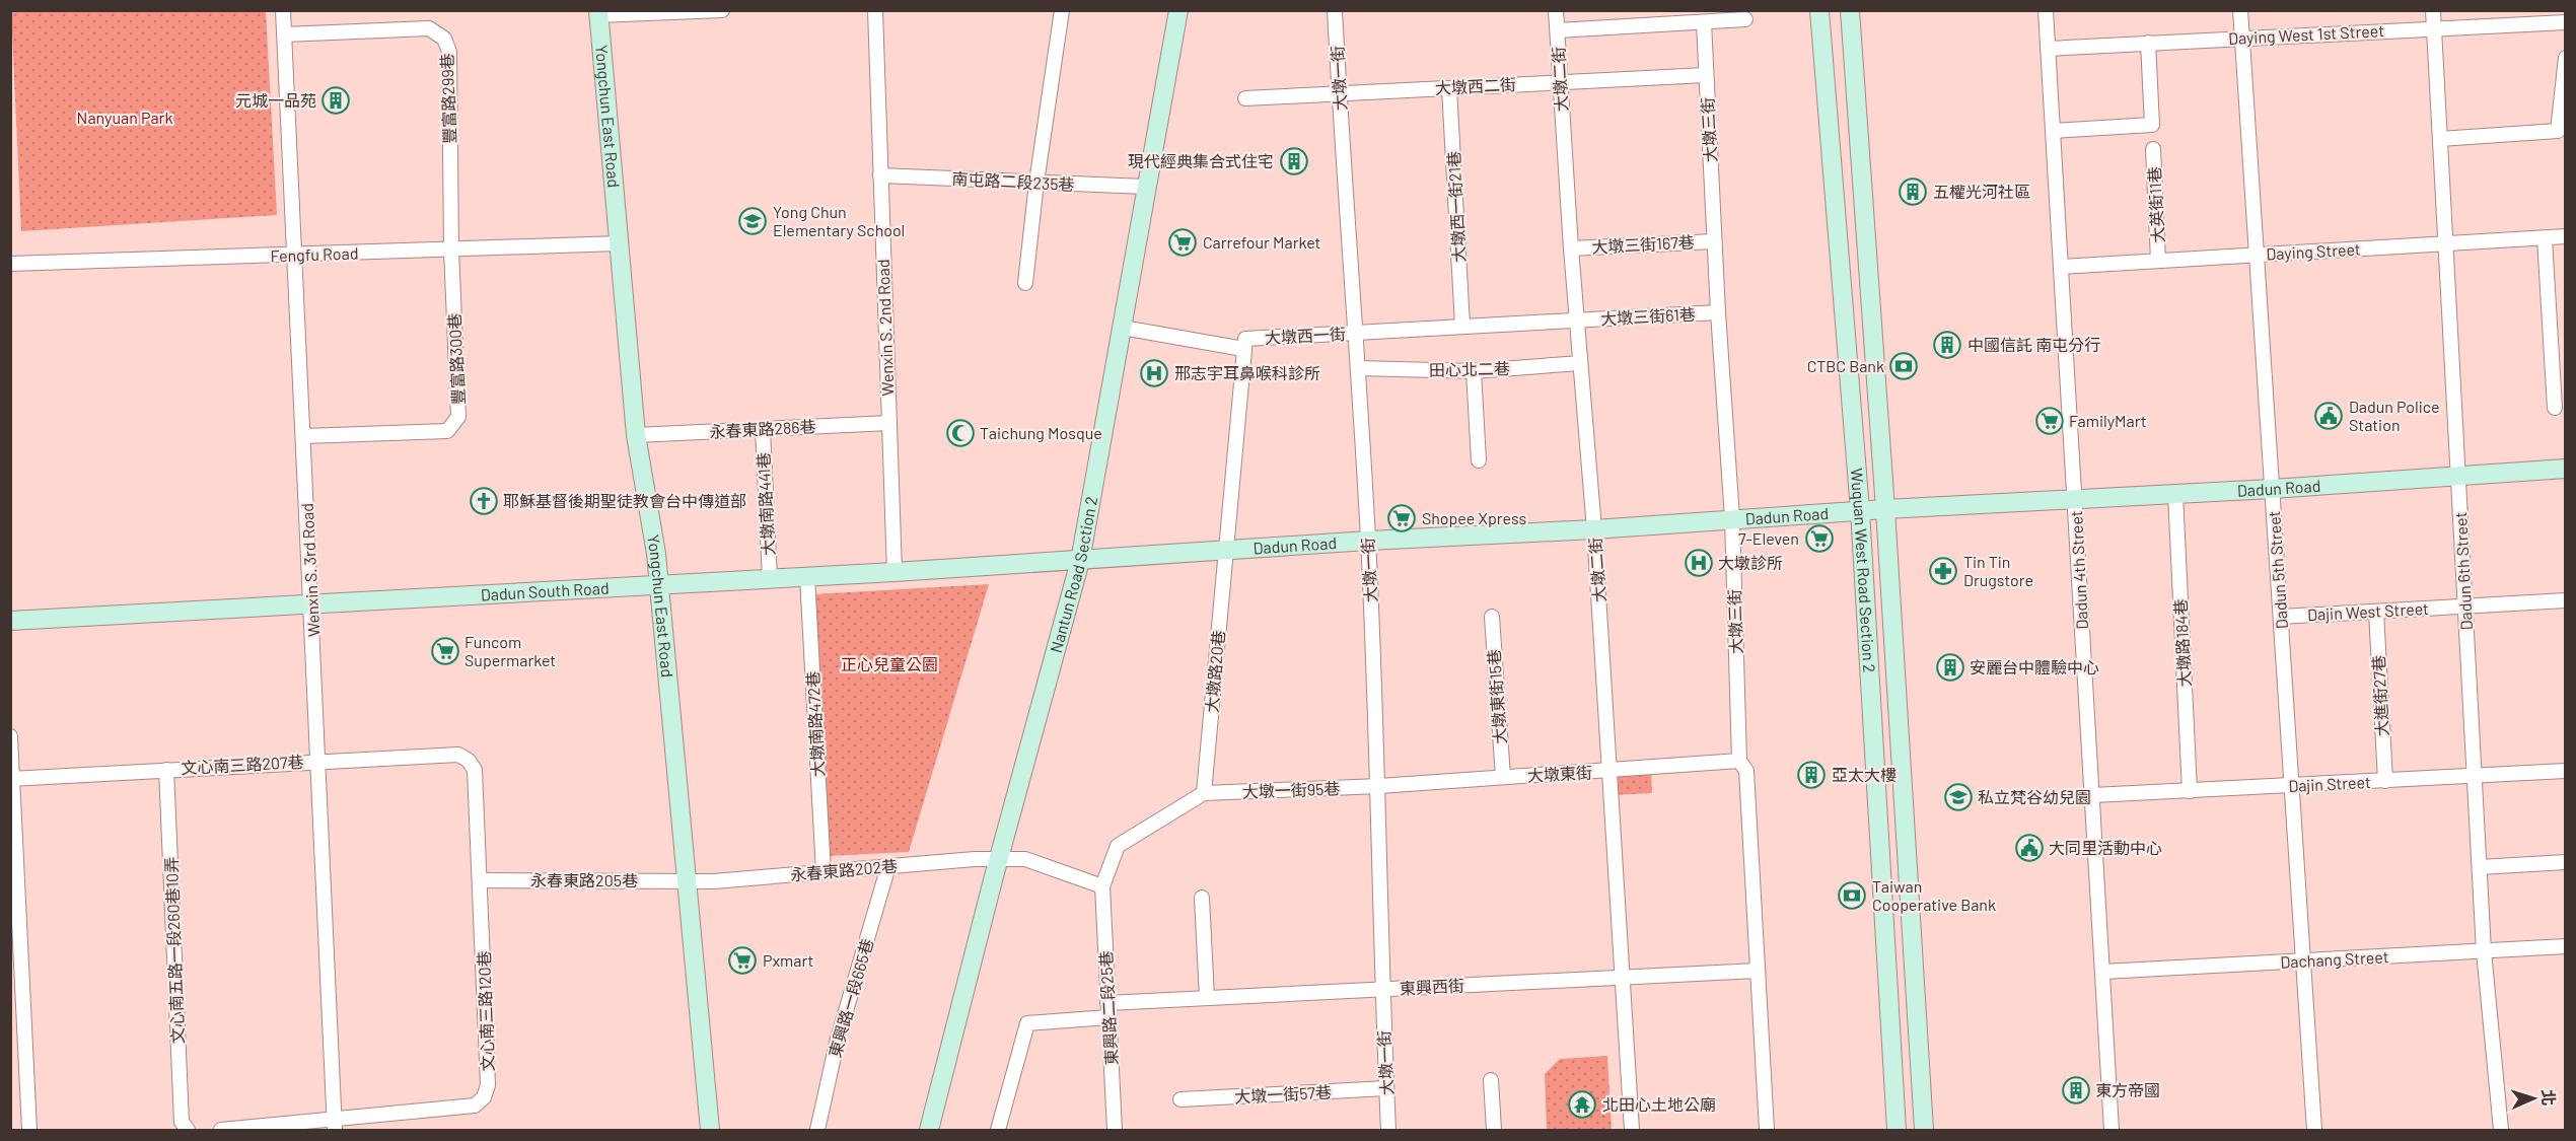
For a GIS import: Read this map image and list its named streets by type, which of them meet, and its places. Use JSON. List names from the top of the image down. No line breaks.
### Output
{"streets":{"street":["Daying West 1st Street","大墩一街","大墩二街","大墩西二街","豐富路299巷","Yongchun East Road","大墩三街","南屯路二段235巷","大英街11巷","大墩西一街21巷","大墩三街167巷","Daying Street","Fengfu Road","大墩三街61巷","Wenxin S. 2nd Road","大墩西一街","豐富路300巷","田心北二巷","永春東路286巷","Dadun Road","大墩南路441巷","Wenxin S. 3rd Road","Wuquan West Road Section 2","Dadun 4th Street","Dadun 5th Street","Dadun 6th Street","Nantun Road Section 2","Dadun South Road","Dajin West Street","大墩路184巷","大墩路20巷","大進街27巷","大墩東街15巷","大墩南路472巷","文心南三路207巷","大墩東街","Dajin Street","大墩一街95巷","永春東路202巷","永春東路205巷","文心南五路一段260巷10弄","Dachang Street","東興西街","東興路一段665巷","東興路二段25巷","文心南三路120巷","大墩一街57巷"]},"crossings":[["Daying West 1st Street","Dadun 4th Street"],["Daying West 1st Street","Dadun 5th Street"],["Daying West 1st Street","Dadun 6th Street"],["大墩一街","大墩西二街"],["大墩一街","大墩西一街"],["大墩一街","田心北二巷"],["大墩一街","Dadun Road"],["大墩一街","大墩東街"],["大墩一街","大墩一街95巷"],["大墩一街","東興西街"],["大墩一街","大墩一街57巷"],["大墩二街","大墩西二街"],["大墩二街","大墩三街167巷"],["大墩二街","大墩三街61巷"],["大墩二街","大墩西一街"],["大墩二街","田心北二巷"],["大墩二街","Dadun Road"],["大墩二街","大墩東街"],["大墩二街","東興西街"],["大墩西二街","大墩三街"],["大墩西二街","大墩西一街21巷"],["豐富路299巷","Fengfu Road"],["豐富路299巷","豐富路300巷"],["豐富路299巷","Wenxin S. 3rd Road"],["Yongchun East Road","Fengfu Road"],["Yongchun East Road","永春東路286巷"],["Yongchun East Road","Dadun South Road"],["Yongchun East Road","永春東路202巷"],["Yongchun East Road","永春東路205巷"],["大墩三街","大墩三街167巷"],["大墩三街","大墩三街61巷"],["大墩三街","Dadun Road"],["大墩三街","大墩東街"],["大墩三街","東興西街"],["南屯路二段235巷","Wenxin S. 2nd Road"],["南屯路二段235巷","Nantun Road Section 2"],["大英街11巷","Daying Street"],["大墩西一街21巷","大墩西一街"],["Daying Street","Dadun 4th Street"],["Daying Street","Dadun 5th Street"],["Daying Street","Dadun 6th Street"],["Fengfu Road","豐富路300巷"],["Fengfu Road","Wenxin S. 3rd Road"],["大墩三街61巷","大墩西一街"],["Wenxin S. 2nd Road","永春東路286巷"],["Wenxin S. 2nd Road","Dadun South Road"],["大墩西一街","Dadun Road"],["大墩西一街","大墩路20巷"],["豐富路300巷","Wenxin S. 3rd Road"],["永春東路286巷","大墩南路441巷"],["Dadun Road","Wuquan West Road Section 2"],["Dadun Road","Dadun 4th Street"],["Dadun Road","Dadun 5th Street"],["Dadun Road","Dadun 6th Street"],["Dadun Road","Nantun Road Section 2"],["Dadun Road","Dadun South Road"],["Dadun Road","大墩路184巷"],["Dadun Road","大墩路20巷"],["大墩南路441巷","Dadun South Road"],["Wenxin S. 3rd Road","Dadun South Road"],["Wenxin S. 3rd Road","文心南三路207巷"],["Wenxin S. 3rd Road","文心南三路120巷"],["Dadun 4th Street","Dajin Street"],["Dadun 4th Street","Dachang Street"],["Dadun 5th Street","Dajin West Street"],["Dadun 5th Street","Dajin Street"],["Dadun 5th Street","Dachang Street"],["Dadun 6th Street","Dajin West Street"],["Dadun 6th Street","Dajin Street"],["Dadun 6th Street","Dachang Street"],["Nantun Road Section 2","Dadun South Road"],["Nantun Road Section 2","永春東路202巷"],["Dadun South Road","大墩南路472巷"],["Dajin West Street","大進街27巷"],["大墩路184巷","Dajin Street"],["大墩路20巷","大墩一街95巷"],["大進街27巷","Dajin Street"],["大墩東街15巷","大墩東街"],["大墩南路472巷","永春東路202巷"],["文心南三路207巷","永春東路205巷"],["文心南三路207巷","文心南五路一段260巷10弄"],["文心南三路207巷","文心南三路120巷"],["大墩東街","大墩一街95巷"],["永春東路202巷","永春東路205巷"],["永春東路202巷","東興路一段665巷"],["永春東路202巷","東興路二段25巷"],["永春東路205巷","文心南三路120巷"],["東興西街","東興路二段25巷"]],"parks":["Nanyuan Park","正心兒童公園"],"places":{"building":["元城一品苑","現代經典集合式住宅","五權光河社區","中國信託 南屯分行","安麗台中體驗中心","亞太大樓","東方帝國"],"school or university":["Yong Chun Elementary School","私立梵谷幼兒園"],"supermarket":["Carrefour Market","FamilyMart","Shopee Xpress","7-Eleven","Funcom Supermarket","Pxmart"],"bank":["CTBC Bank","Taiwan Cooperative Bank"],"hospital":["邢志宇耳鼻喉科診所","大墩診所"],"public building":["Dadun Police Station","大同里活動中心"],"mosque":["Taichung Mosque"],"church":["耶穌基督後期聖徒教會台中傳道部"],"pharmacy":["Tin Tin Drugstore"],"temple":["北田心土地公廟"]},"north":"right"}
